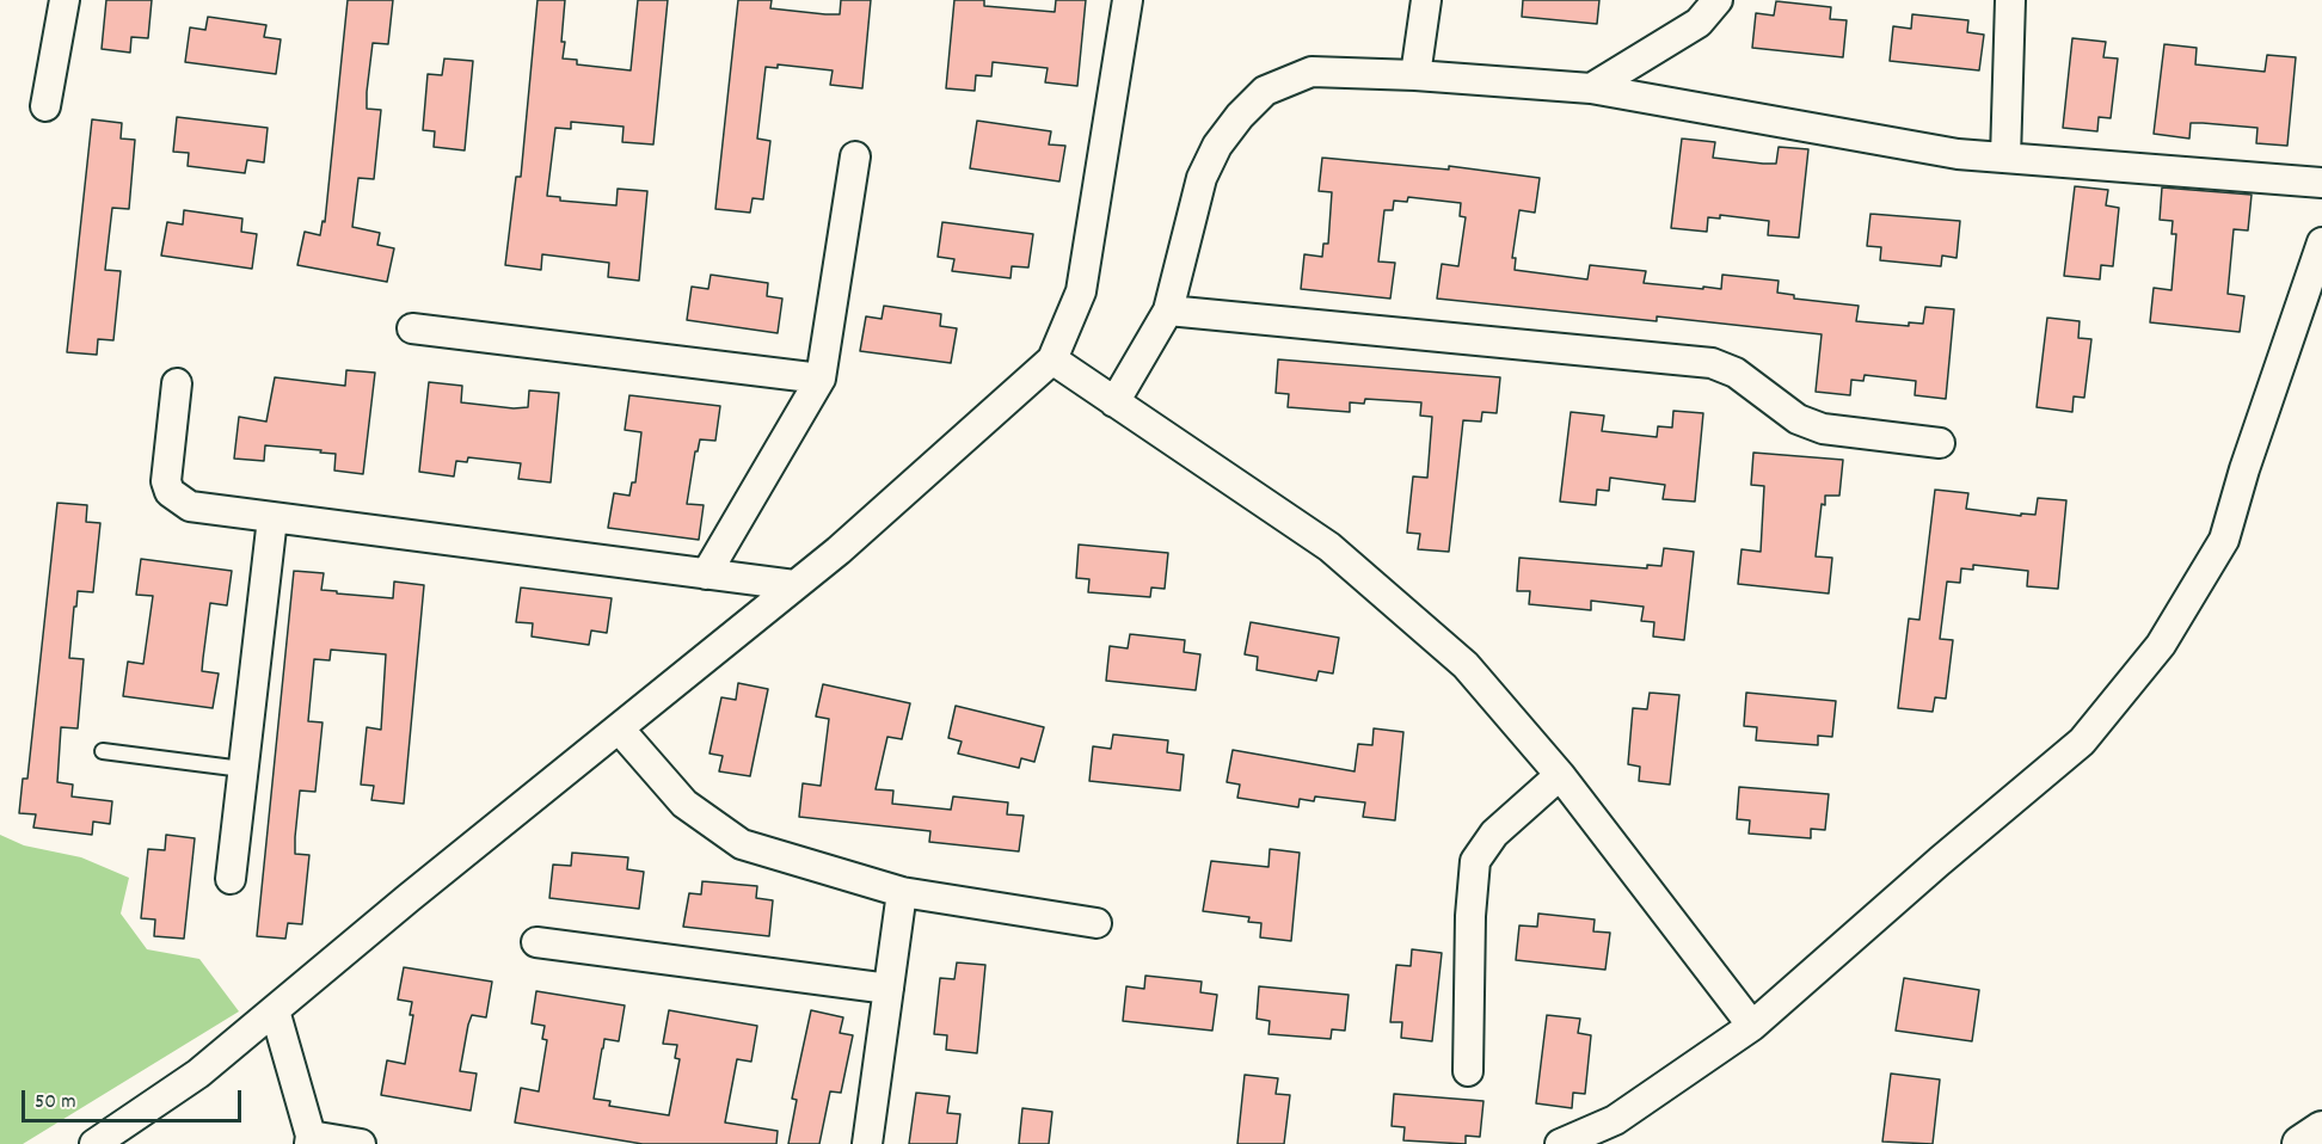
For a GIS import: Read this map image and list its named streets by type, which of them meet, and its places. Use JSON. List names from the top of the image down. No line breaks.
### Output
{"scale_bar":"50 m"}
